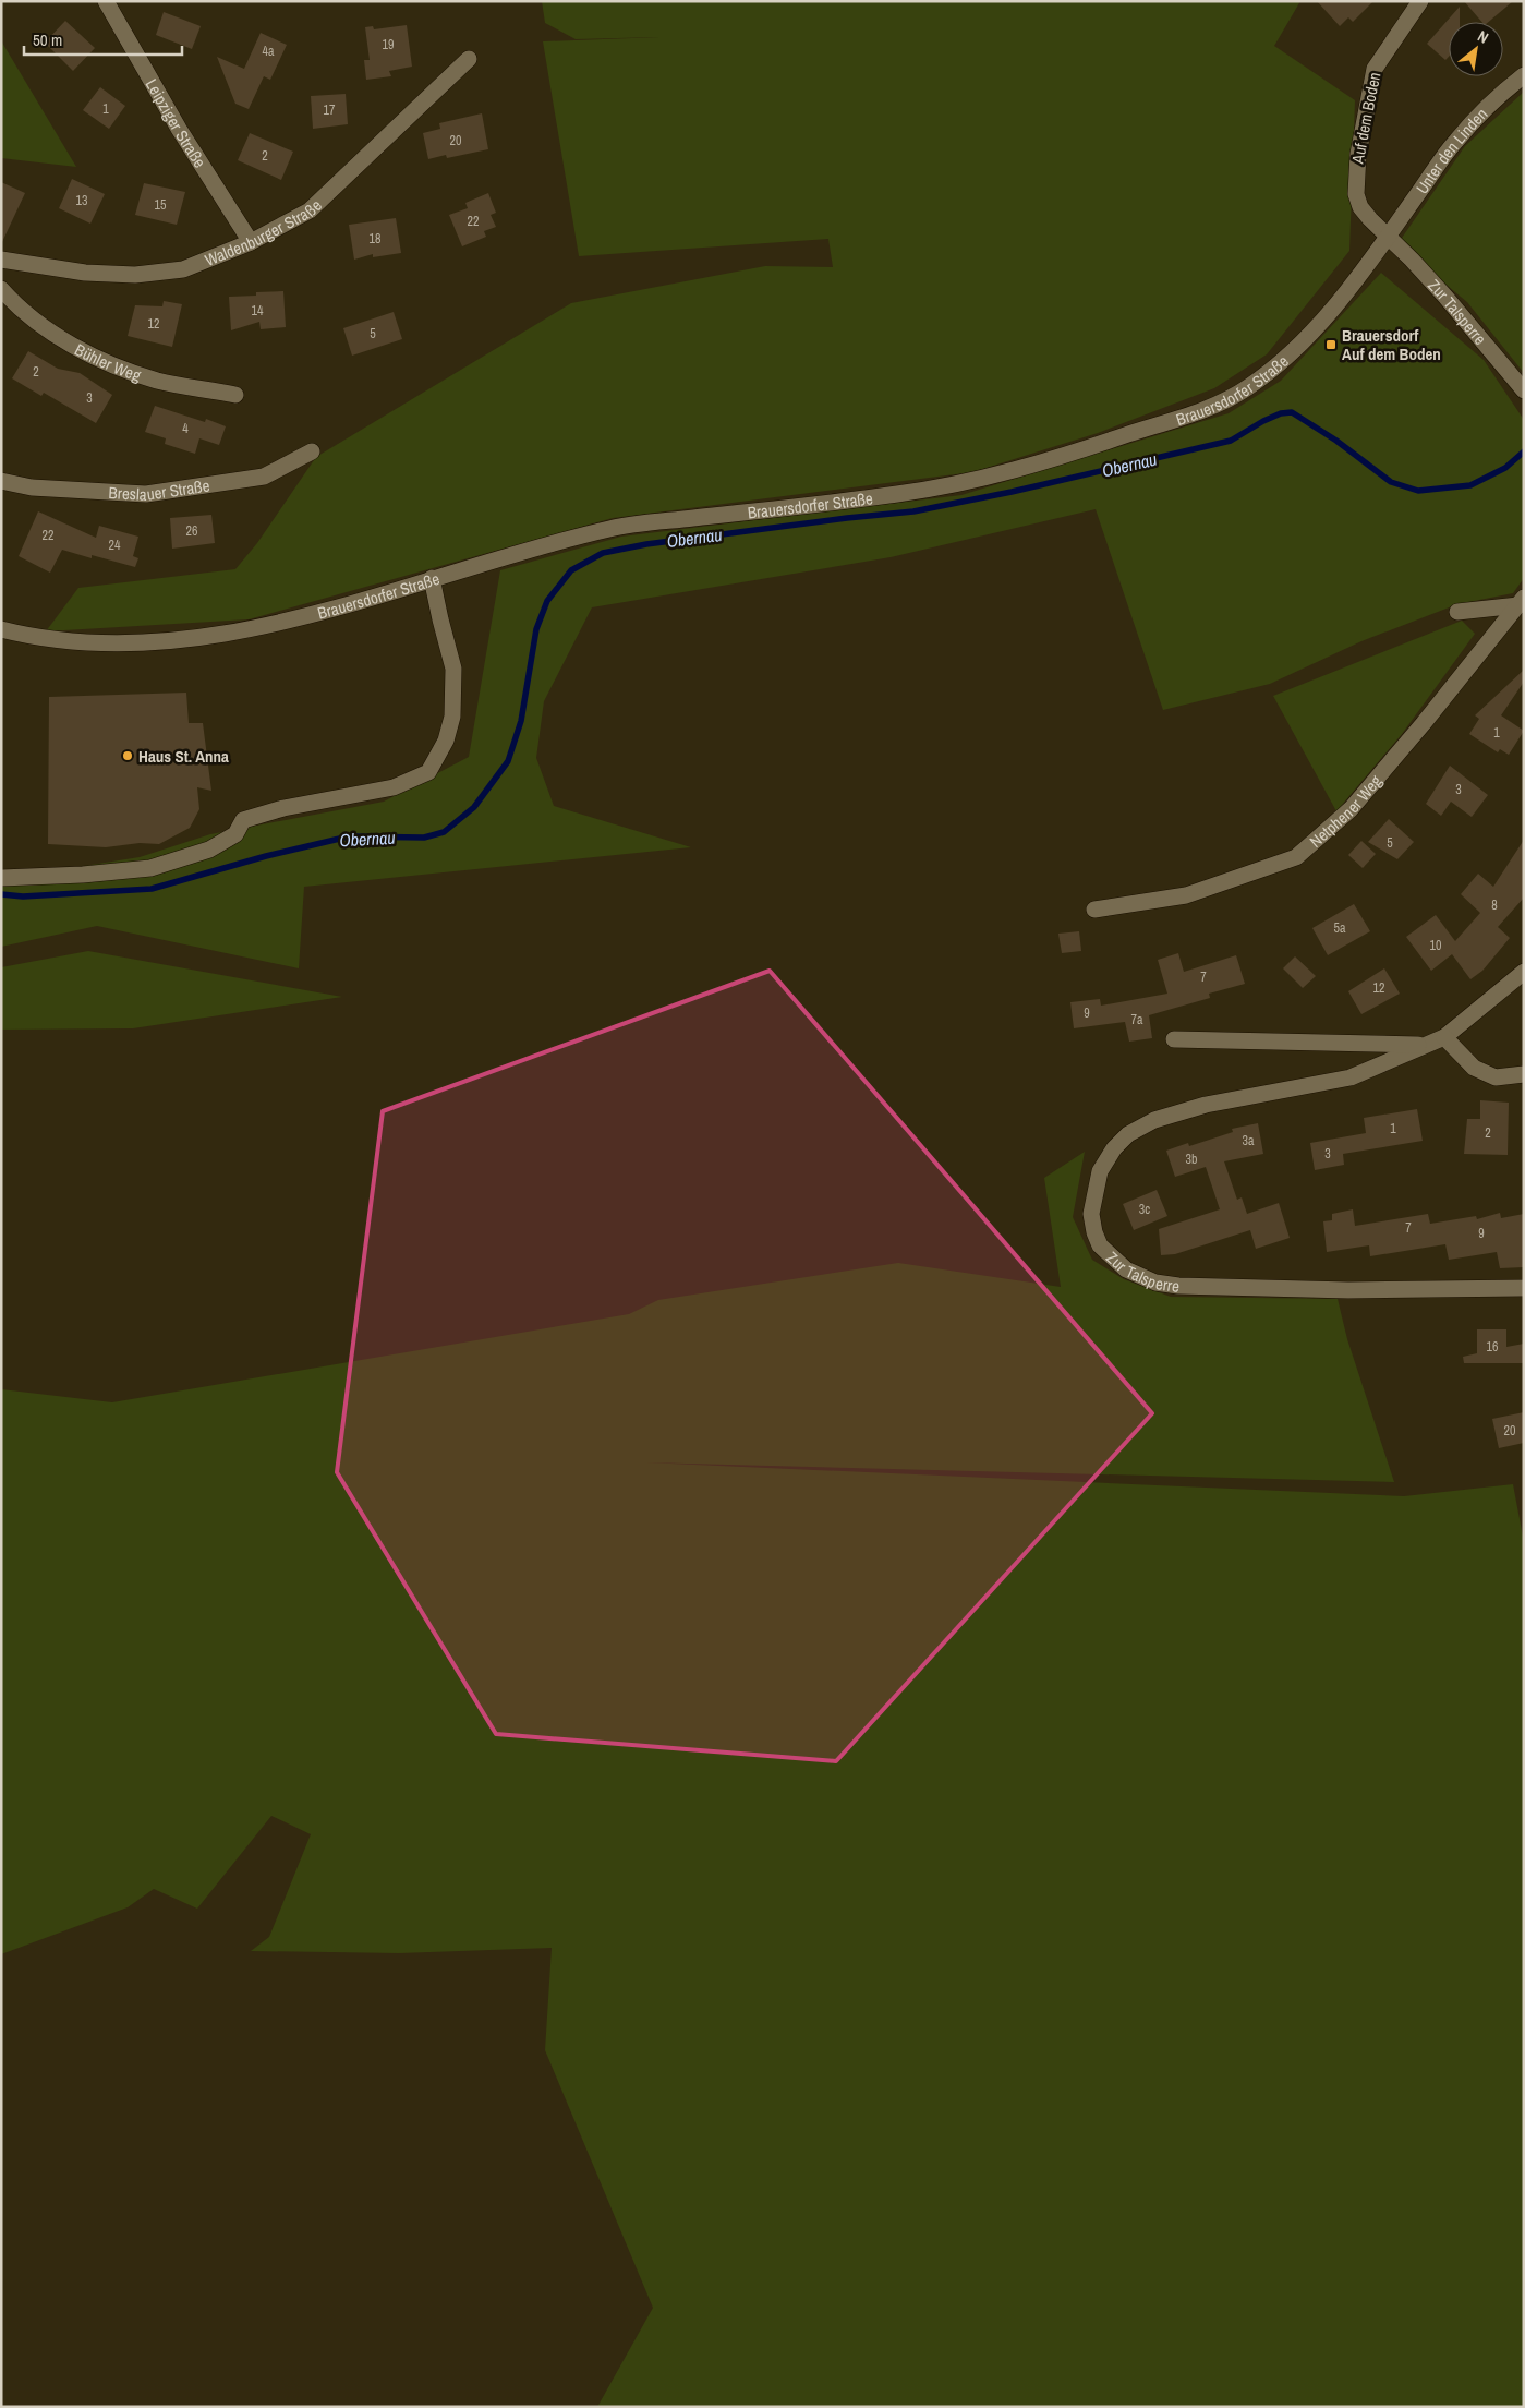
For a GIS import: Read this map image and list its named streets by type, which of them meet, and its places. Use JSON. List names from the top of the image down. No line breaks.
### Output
{"streets":{"street":["Auf dem Boden","Leipziger Straße","Unter den Linden","Waldenburger Straße","Zur Talsperre","Bühler Weg","Brauersdorfer Straße","Breslauer Straße","Netphener Weg"]},"crossings":[["Auf dem Boden","Unter den Linden"],["Auf dem Boden","Zur Talsperre"],["Auf dem Boden","Brauersdorfer Straße"],["Leipziger Straße","Waldenburger Straße"],["Unter den Linden","Zur Talsperre"],["Unter den Linden","Brauersdorfer Straße"],["Zur Talsperre","Brauersdorfer Straße"]],"water":["Obernau"],"places":{"transit":["Brauersdorf Auf dem Boden"],"other":["Haus St. Anna"]},"house_numbers":["19","4a","1","17","20","2","13","15","22","18","14","12","5","2","3","4","26","22","24","1","3","5","8","5a","10","7","12","9","7a","1","2","3a","3","3b","3c","7","9","16","20"],"scale_bar":"50 m","north":"top right"}
